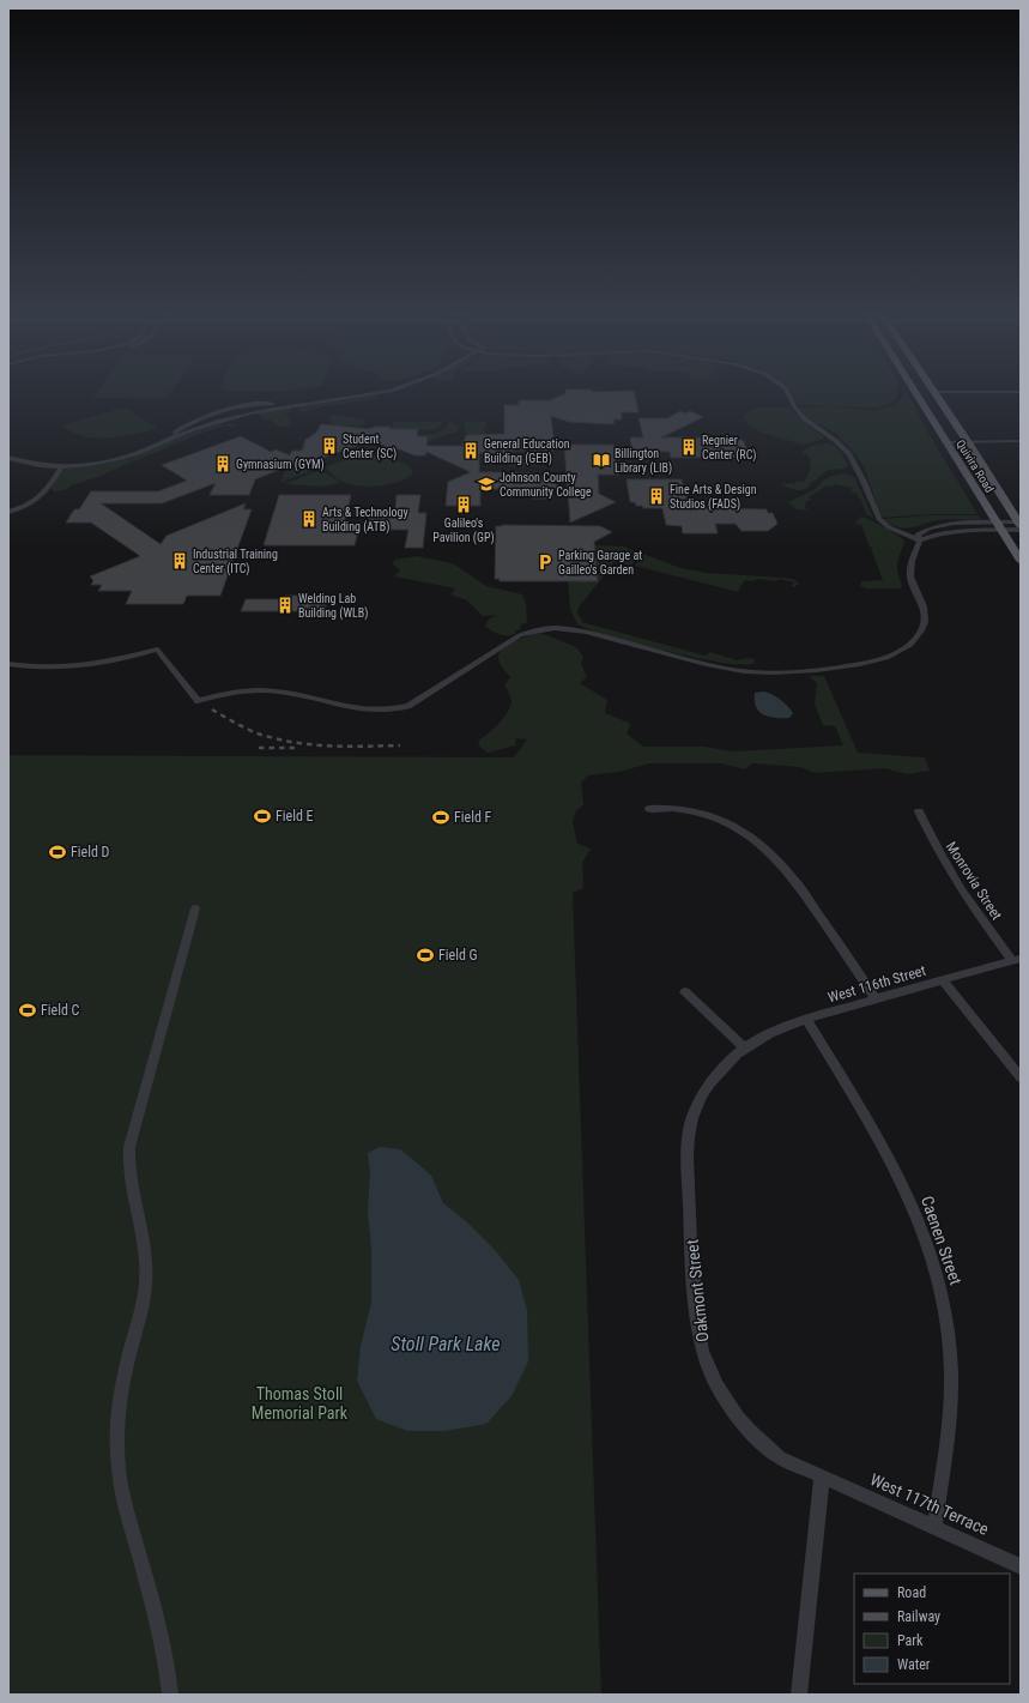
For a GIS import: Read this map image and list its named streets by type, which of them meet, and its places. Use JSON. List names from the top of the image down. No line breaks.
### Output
{"streets":{"main road":["Quivira Road"],"street":["Monrovia Street","West 116th Street","Caenen Street","Oakmont Street","West 117th Terrace"]},"crossings":[["Monrovia Street","West 116th Street"],["West 116th Street","Caenen Street"],["West 116th Street","Oakmont Street"],["Caenen Street","West 117th Terrace"],["Oakmont Street","West 117th Terrace"]],"water":["Stoll Park Lake"],"parks":["Thomas Stoll Memorial Park"],"places":{"building":["Student Center (SC)","Regnier Center (RC)","General Education Building (GEB)","Gymnasium (GYM)","Fine Arts & Design Studios (FADS)","Galileo's Pavilion (GP)","Arts & Technology Building (ATB)","Industrial Training Center (ITC)","Welding Lab Building (WLB)"],"library":["Billington Library (LIB)"],"school or university":["Johnson County Community College"],"parking":["Parking Garage at Gailleo's Garden"],"sports":["Field E","Field F","Field D","Field G","Field C"]},"legend":["Road","Railway","Park","Water"]}
